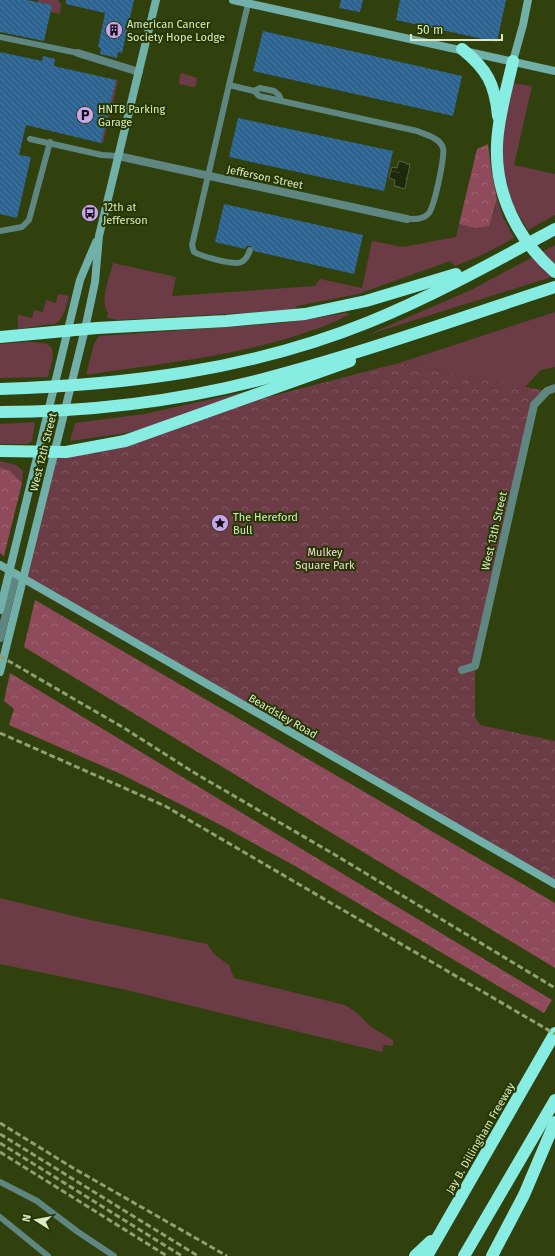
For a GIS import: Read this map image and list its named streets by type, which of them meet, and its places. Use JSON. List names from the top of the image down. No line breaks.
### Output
{"streets":{"highway":["Jay B. Dillingham Freeway"],"main road":["West 12th Street","Beardsley Road"],"street":["Jefferson Street","West 13th Street"]},"crossings":[["Jefferson Street","West 12th Street"]],"parks":["Mulkey Square Park"],"places":{"building":["American Cancer Society Hope Lodge"],"parking":["HNTB Parking Garage"],"bus stop":["12th at Jefferson"],"place":["The Hereford Bull"]},"scale_bar":"50 m","north":"left"}
